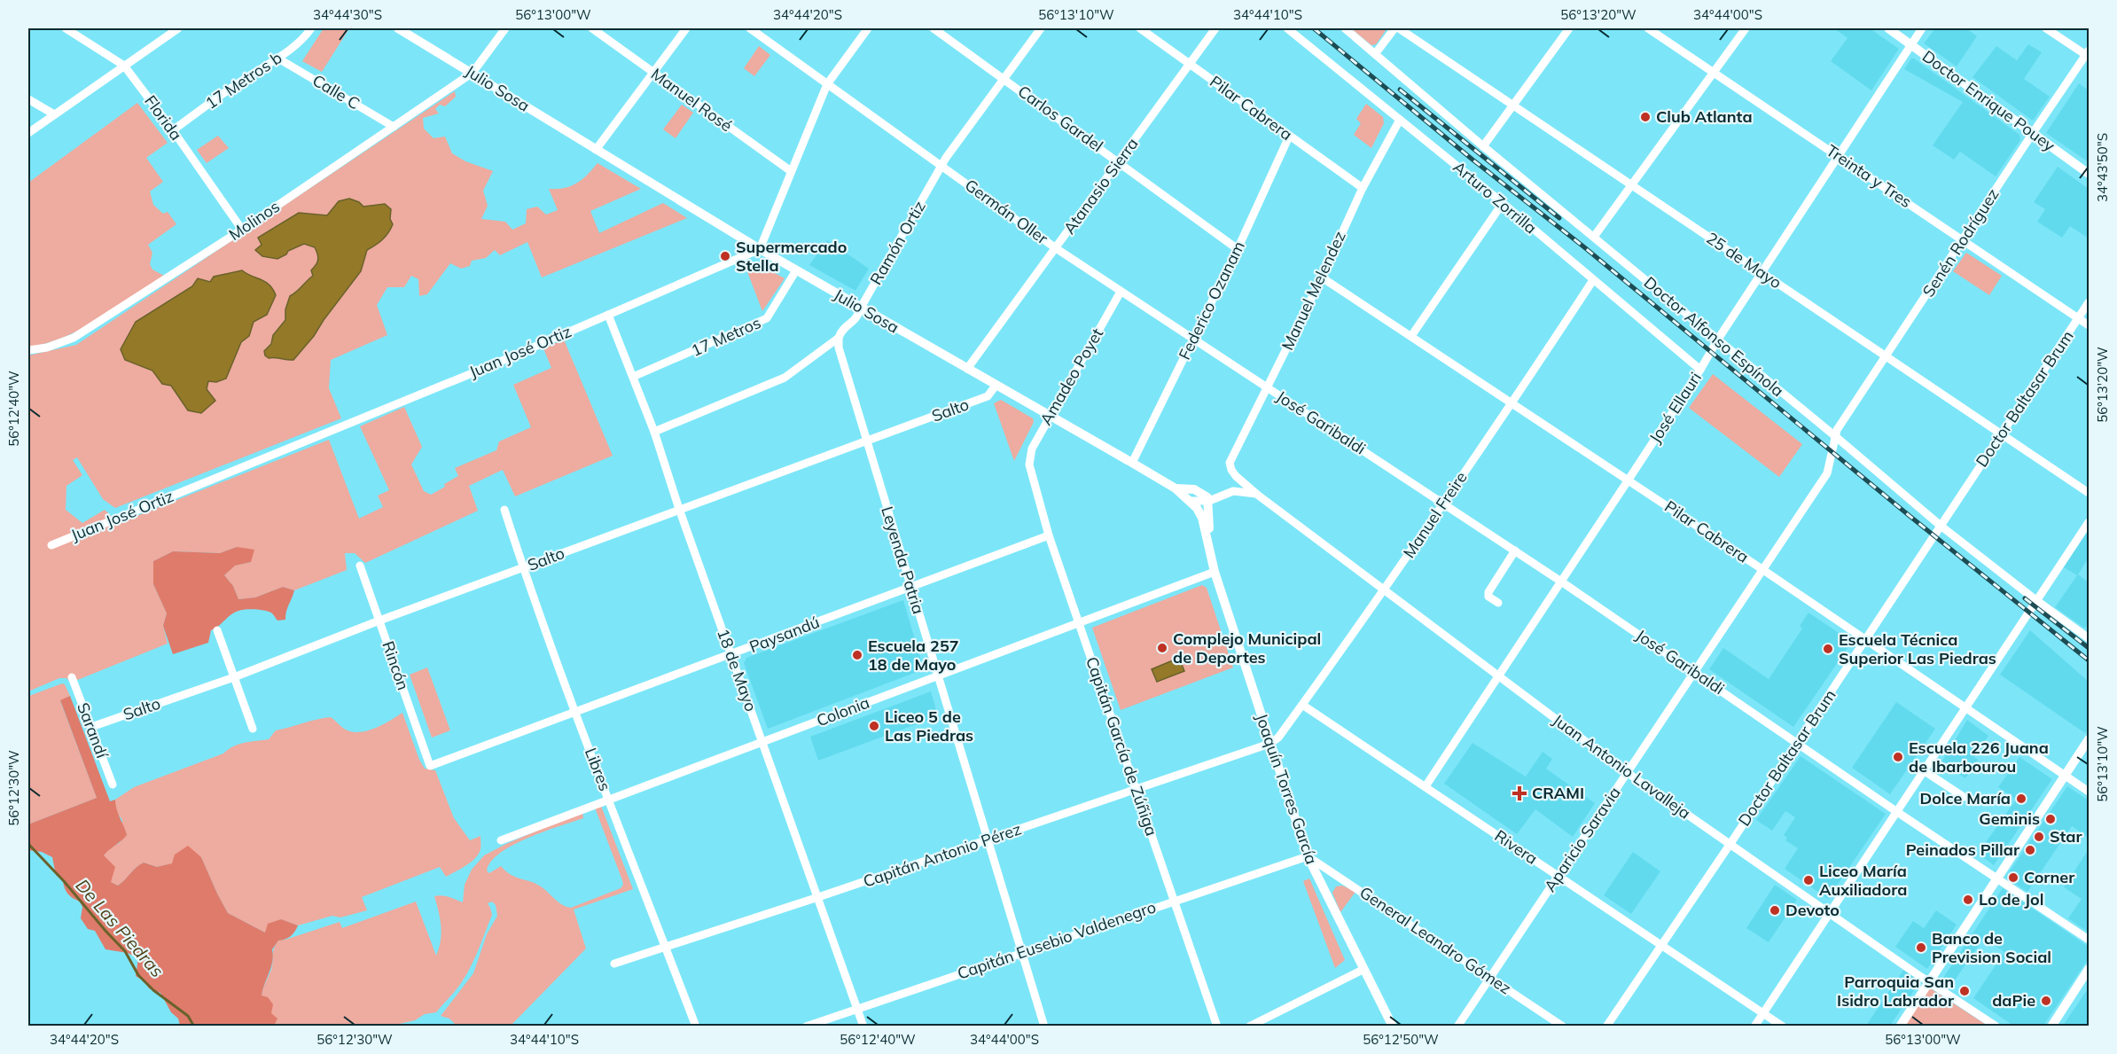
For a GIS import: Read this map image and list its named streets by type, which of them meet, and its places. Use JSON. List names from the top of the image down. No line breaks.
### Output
{"streets":{"street":["17 Metros b","Julio Sosa","Calle C","Manuel Rosé","Doctor Enrique Pouey","Pilar Cabrera","Florida","Carlos Gardel","Treinta y Tres","Atanasio Sierra","Arturo Zorrilla","Germán Oller","Molinos","Ramón Ortiz","Senén Rodríguez","25 de Mayo","Manuel Melendez","Federico Ozanam","17 Metros","Doctor Alfonso Espínola","Juan José Ortiz","Amadeo Poyet","Doctor Baltasar Brum","José Ellauri","Salto","José Garibaldi","Manuel Freire","Leyenda Patria","Paysandú","Rincón","18 de Mayo","Colonia","Sarandí","Capitán García de Zúñiga","Juan Antonio Lavalleja","Libres","Joaquín Torres García","Aparicio Saravia","Rivera","Capitán Antonio Pérez","Capitán Eusebio Valdenegro","General Leandro Gómez"]},"crossings":[["17 Metros b","Calle C"],["17 Metros b","Florida"],["Julio Sosa","Atanasio Sierra"],["Julio Sosa","Molinos"],["Julio Sosa","Ramón Ortiz"],["Julio Sosa","Federico Ozanam"],["Julio Sosa","17 Metros"],["Julio Sosa","Juan José Ortiz"],["Julio Sosa","Amadeo Poyet"],["Julio Sosa","Salto"],["Julio Sosa","Joaquín Torres García"],["Calle C","Molinos"],["Doctor Enrique Pouey","Senén Rodríguez"],["Doctor Enrique Pouey","José Ellauri"],["Pilar Cabrera","Atanasio Sierra"],["Pilar Cabrera","Manuel Melendez"],["Pilar Cabrera","Federico Ozanam"],["Pilar Cabrera","Doctor Baltasar Brum"],["Pilar Cabrera","José Ellauri"],["Pilar Cabrera","Manuel Freire"],["Pilar Cabrera","Aparicio Saravia"],["Florida","Molinos"],["Carlos Gardel","Atanasio Sierra"],["Carlos Gardel","Ramón Ortiz"],["Carlos Gardel","Federico Ozanam"],["Treinta y Tres","Senén Rodríguez"],["Treinta y Tres","Doctor Baltasar Brum"],["Treinta y Tres","José Ellauri"],["Atanasio Sierra","Germán Oller"],["Arturo Zorrilla","Manuel Melendez"],["Arturo Zorrilla","José Ellauri"],["Arturo Zorrilla","Manuel Freire"],["Germán Oller","Ramón Ortiz"],["Germán Oller","Manuel Melendez"],["Germán Oller","Federico Ozanam"],["Germán Oller","Amadeo Poyet"],["Germán Oller","José Garibaldi"],["Ramón Ortiz","Leyenda Patria"],["Ramón Ortiz","18 de Mayo"],["Senén Rodríguez","25 de Mayo"],["Senén Rodríguez","Doctor Alfonso Espínola"],["Senén Rodríguez","Aparicio Saravia"],["25 de Mayo","Doctor Baltasar Brum"],["25 de Mayo","José Ellauri"],["Manuel Melendez","José Garibaldi"],["Manuel Melendez","Juan Antonio Lavalleja"],["17 Metros","18 de Mayo"],["Doctor Alfonso Espínola","Doctor Baltasar Brum"],["Doctor Alfonso Espínola","José Ellauri"],["Doctor Alfonso Espínola","Aparicio Saravia"],["Juan José Ortiz","18 de Mayo"],["Amadeo Poyet","Capitán García de Zúñiga"],["Doctor Baltasar Brum","José Garibaldi"],["Doctor Baltasar Brum","Juan Antonio Lavalleja"],["Doctor Baltasar Brum","Rivera"],["José Ellauri","José Garibaldi"],["José Ellauri","Juan Antonio Lavalleja"],["José Ellauri","Rivera"],["Salto","Leyenda Patria"],["Salto","Rincón"],["Salto","18 de Mayo"],["Salto","Sarandí"],["Salto","Libres"],["José Garibaldi","Manuel Freire"],["José Garibaldi","Aparicio Saravia"],["Manuel Freire","Juan Antonio Lavalleja"],["Manuel Freire","Joaquín Torres García"],["Manuel Freire","Rivera"],["Manuel Freire","Capitán Antonio Pérez"],["Leyenda Patria","Paysandú"],["Leyenda Patria","Colonia"],["Leyenda Patria","Capitán Antonio Pérez"],["Leyenda Patria","Capitán Eusebio Valdenegro"],["Paysandú","Rincón"],["Paysandú","18 de Mayo"],["Paysandú","Capitán García de Zúñiga"],["Paysandú","Libres"],["18 de Mayo","Colonia"],["18 de Mayo","Capitán Antonio Pérez"],["18 de Mayo","Capitán Eusebio Valdenegro"],["Colonia","Capitán García de Zúñiga"],["Colonia","Libres"],["Colonia","Joaquín Torres García"],["Capitán García de Zúñiga","Capitán Antonio Pérez"],["Capitán García de Zúñiga","Capitán Eusebio Valdenegro"],["Juan Antonio Lavalleja","Aparicio Saravia"],["Libres","Capitán Antonio Pérez"],["Joaquín Torres García","Capitán Antonio Pérez"],["Joaquín Torres García","Capitán Eusebio Valdenegro"],["Joaquín Torres García","General Leandro Gómez"],["Aparicio Saravia","Rivera"],["Aparicio Saravia","General Leandro Gómez"],["Capitán Eusebio Valdenegro","General Leandro Gómez"]],"water":["De Las Piedras"],"places":{"other":["Club Atlanta","Supermercado Stella","Complejo Municipal de Deportes","Escuela Técnica Superior Las Piedras","Escuela 257 18 de Mayo","Liceo 5 de Las Piedras","Escuela 226 Juana de Ibarbourou","Dolce María","Geminis","Star","Peinados Pillar","Corner","Liceo María Auxiliadora","Lo de Jol","Devoto","Banco de Prevision Social","Parroquia San Isidro Labrador","daPie"],"health":["CRAMI"]},"coordinates":["34°44'30\"S","56°13'00\"W","34°44'20\"S","56°13'10\"W","34°44'10\"S","56°13'20\"W","34°44'00\"S","34°43'50\"S","56°12'40\"W","56°12'30\"W","56°12'50\"W"]}
